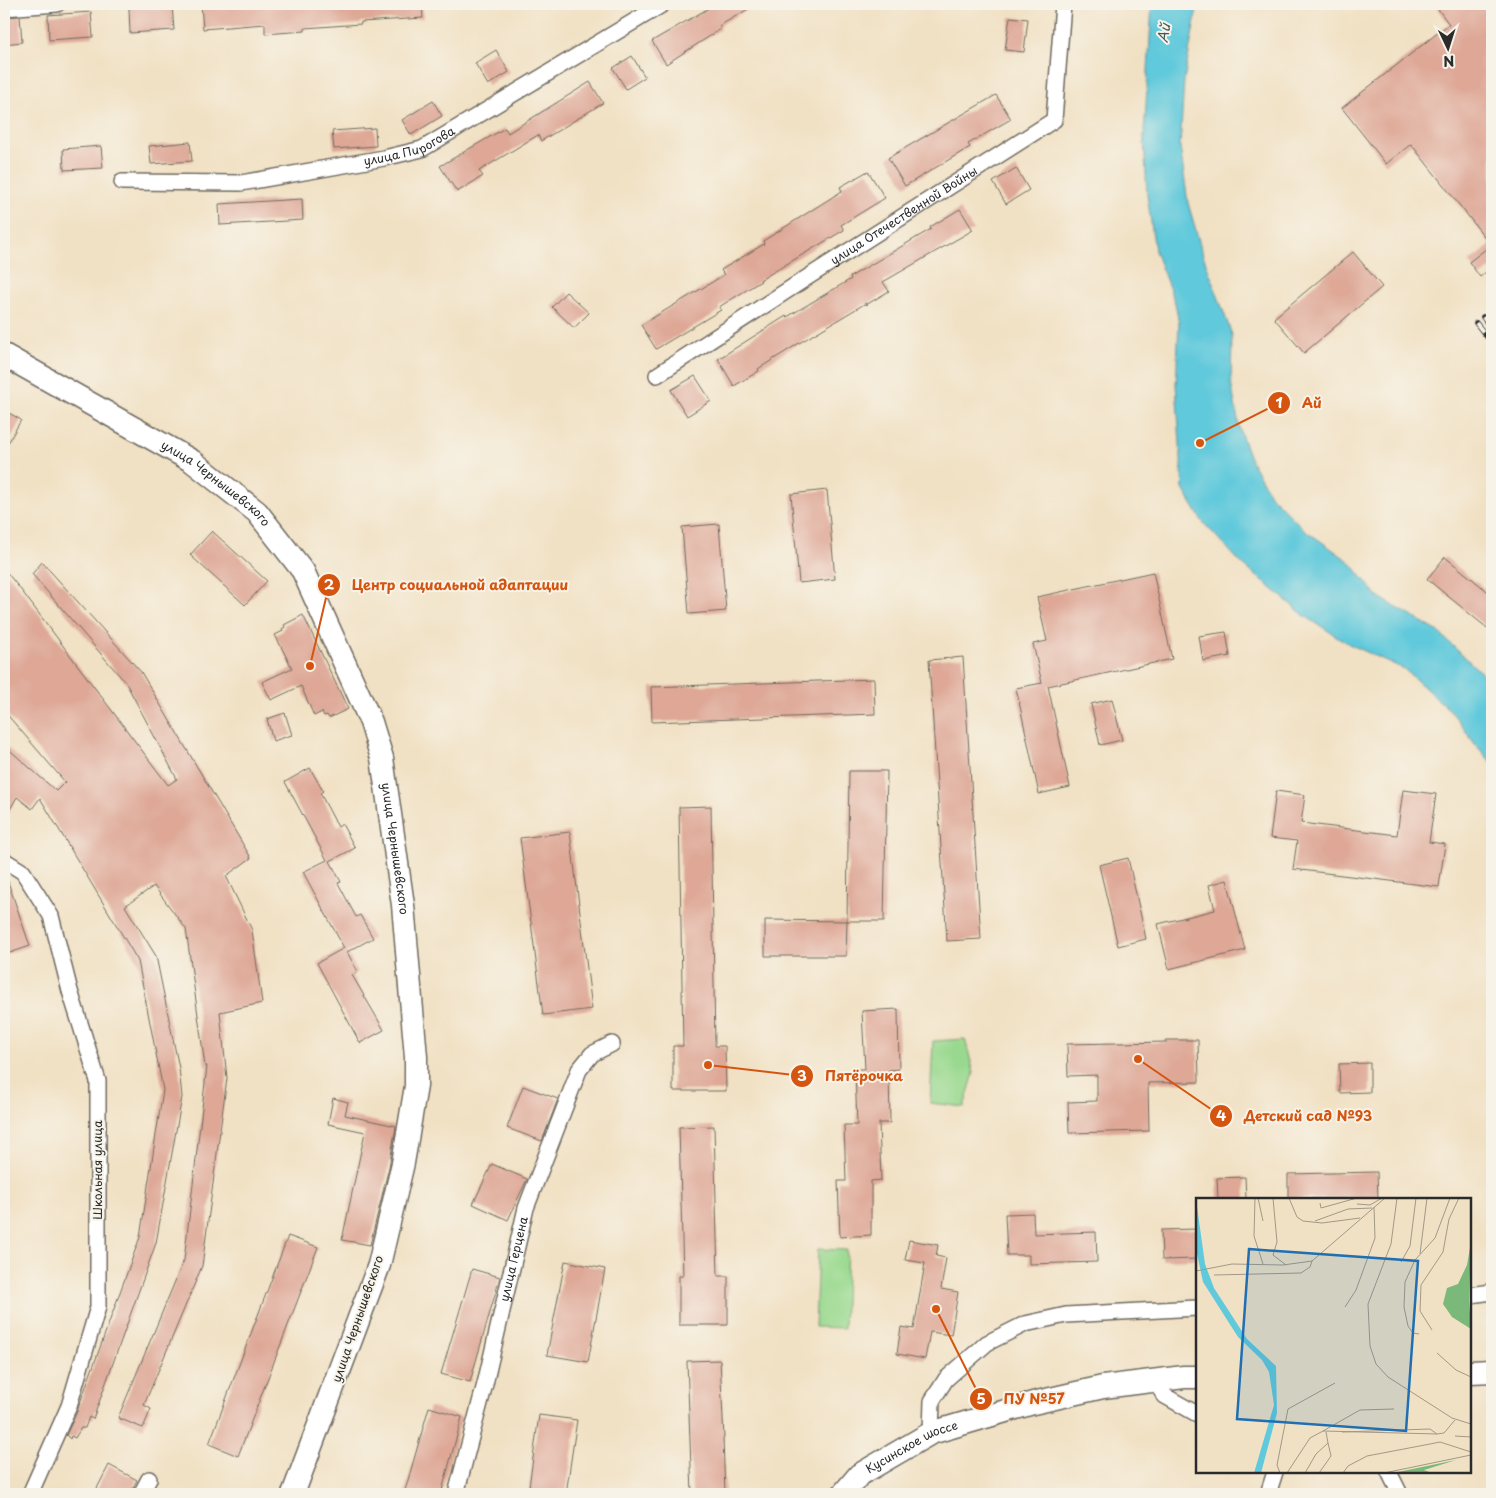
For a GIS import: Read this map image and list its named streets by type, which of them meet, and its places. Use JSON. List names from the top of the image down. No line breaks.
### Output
{"streets":{"main road":["улица Чернышевского","Кусинское шоссе"],"street":["улица Пирогова","улица Отечественной Войны","Школьная улица","улица Герцена"]},"water":["Ай"],"places":["Ай","Центр социальной адаптации","Детский сад №93","Пятёрочка","ПУ №57"],"north":"bottom"}
